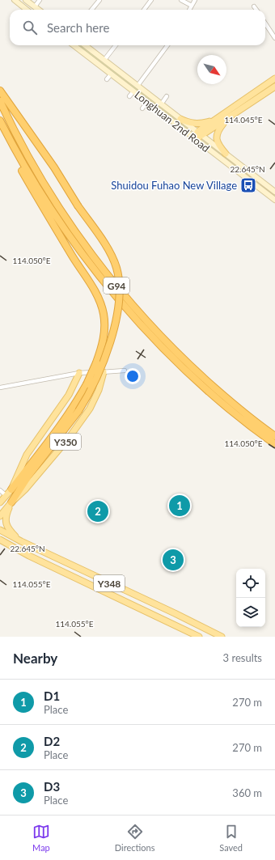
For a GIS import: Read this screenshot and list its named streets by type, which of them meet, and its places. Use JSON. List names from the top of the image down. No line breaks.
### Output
{"streets":{"highway":["G94"],"main road":["Longhuan 2nd Road","Y350","Y348"]},"places":{"bus stop":["Shuidou Fuhao New Village"]},"north":"bottom right","page":{"search":"Search here","pins":["1","2","3"],"heading":["Nearby","3 results"],"list":[{"mark":"1","name":"D1","note":"Place","value":"270 m"},{"mark":"2","name":"D2","note":"Place","value":"270 m"},{"mark":"3","name":"D3","note":"Place","value":"360 m"}],"nav":["Map","Directions","Saved"]},"coordinates":["114.045°E","22.645°N","114.050°E","114.055°E"]}
